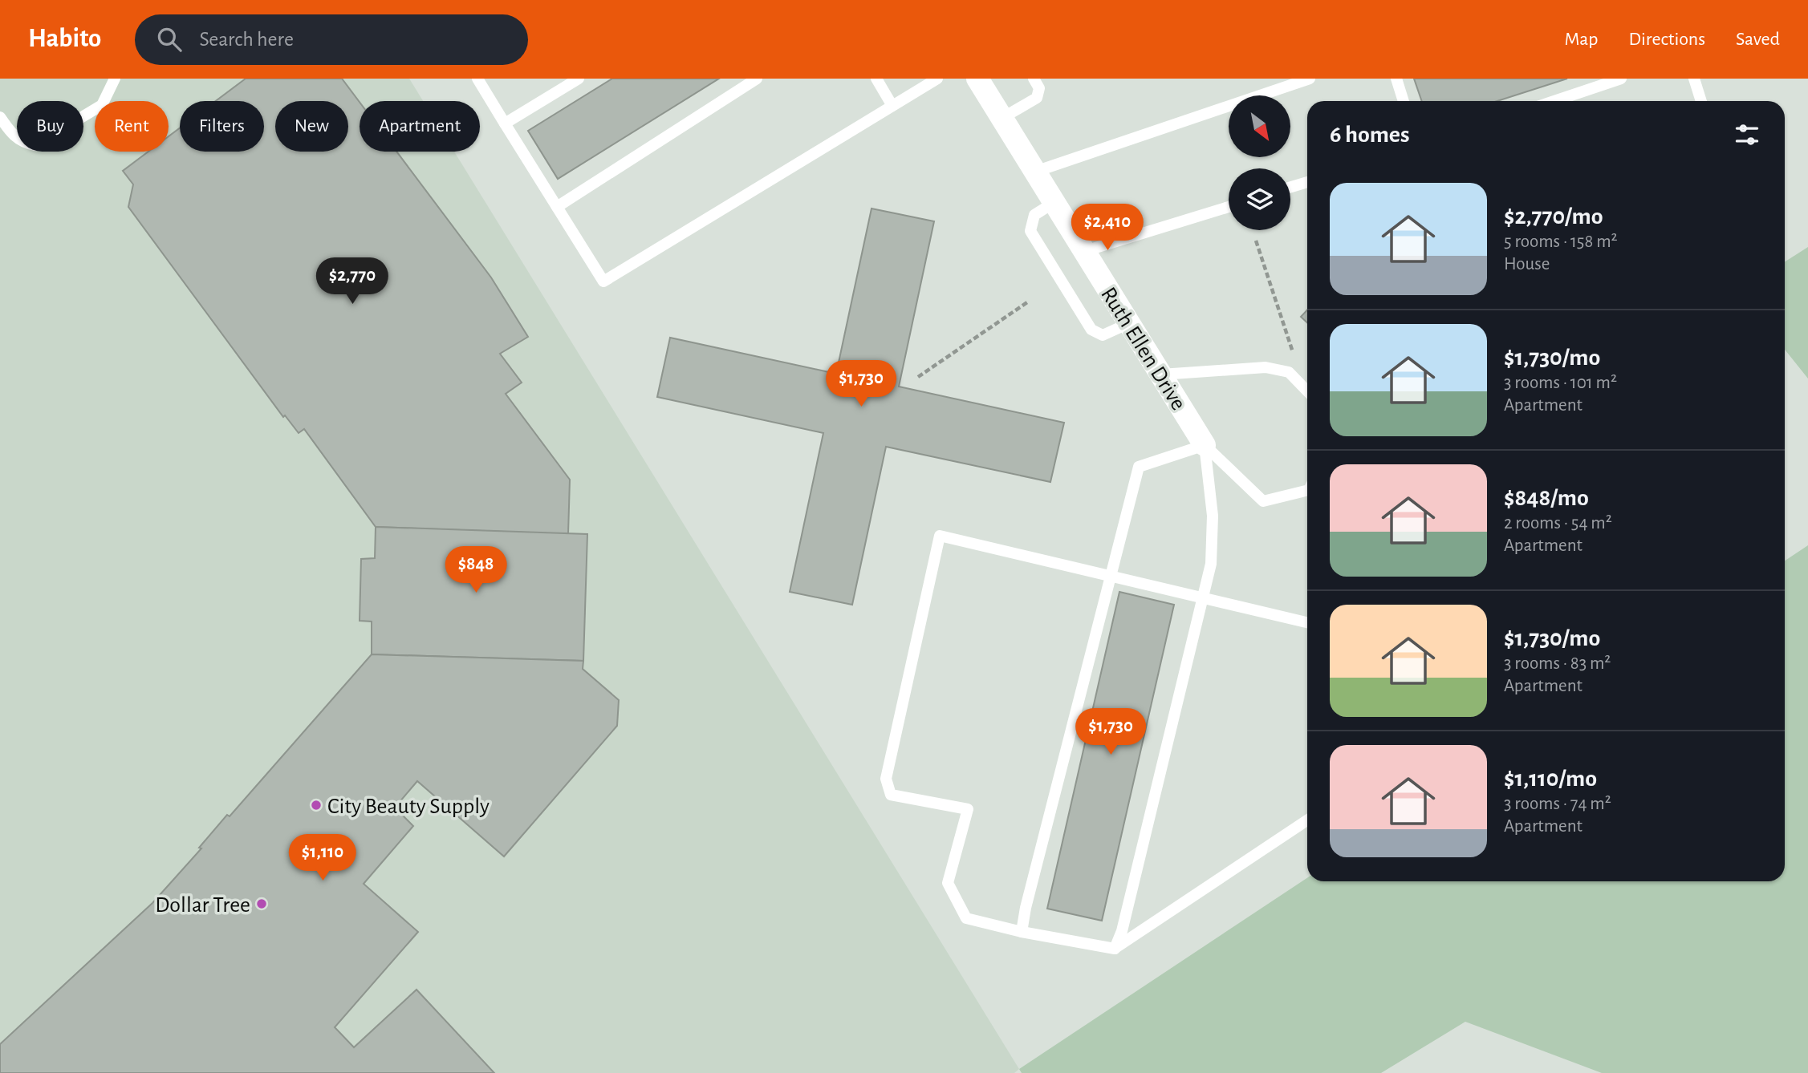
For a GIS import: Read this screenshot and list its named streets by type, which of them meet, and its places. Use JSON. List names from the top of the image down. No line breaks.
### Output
{"streets":{"street":["Ruth Ellen Drive"]},"places":["City Beauty Supply","Dollar Tree"],"north":"bottom right","page":{"header":"Habito","search":"Search here","nav":["Map","Directions","Saved"],"chip":["Buy","Rent","Filters","New","Apartment"],"heading":"6 homes","list":[{"name":"$2,770/mo","note":"5 rooms · 158 m² · House"},{"name":"$1,730/mo","note":"3 rooms · 101 m² · Apartment"},{"name":"$848/mo","note":"2 rooms · 54 m² · Apartment"},{"name":"$1,730/mo","note":"3 rooms · 83 m² · Apartment"},{"name":"$1,110/mo","note":"3 rooms · 74 m² · Apartment"}],"price":["$2,410","$2,770","$1,730","$848","$1,730","$1,110"]}}
